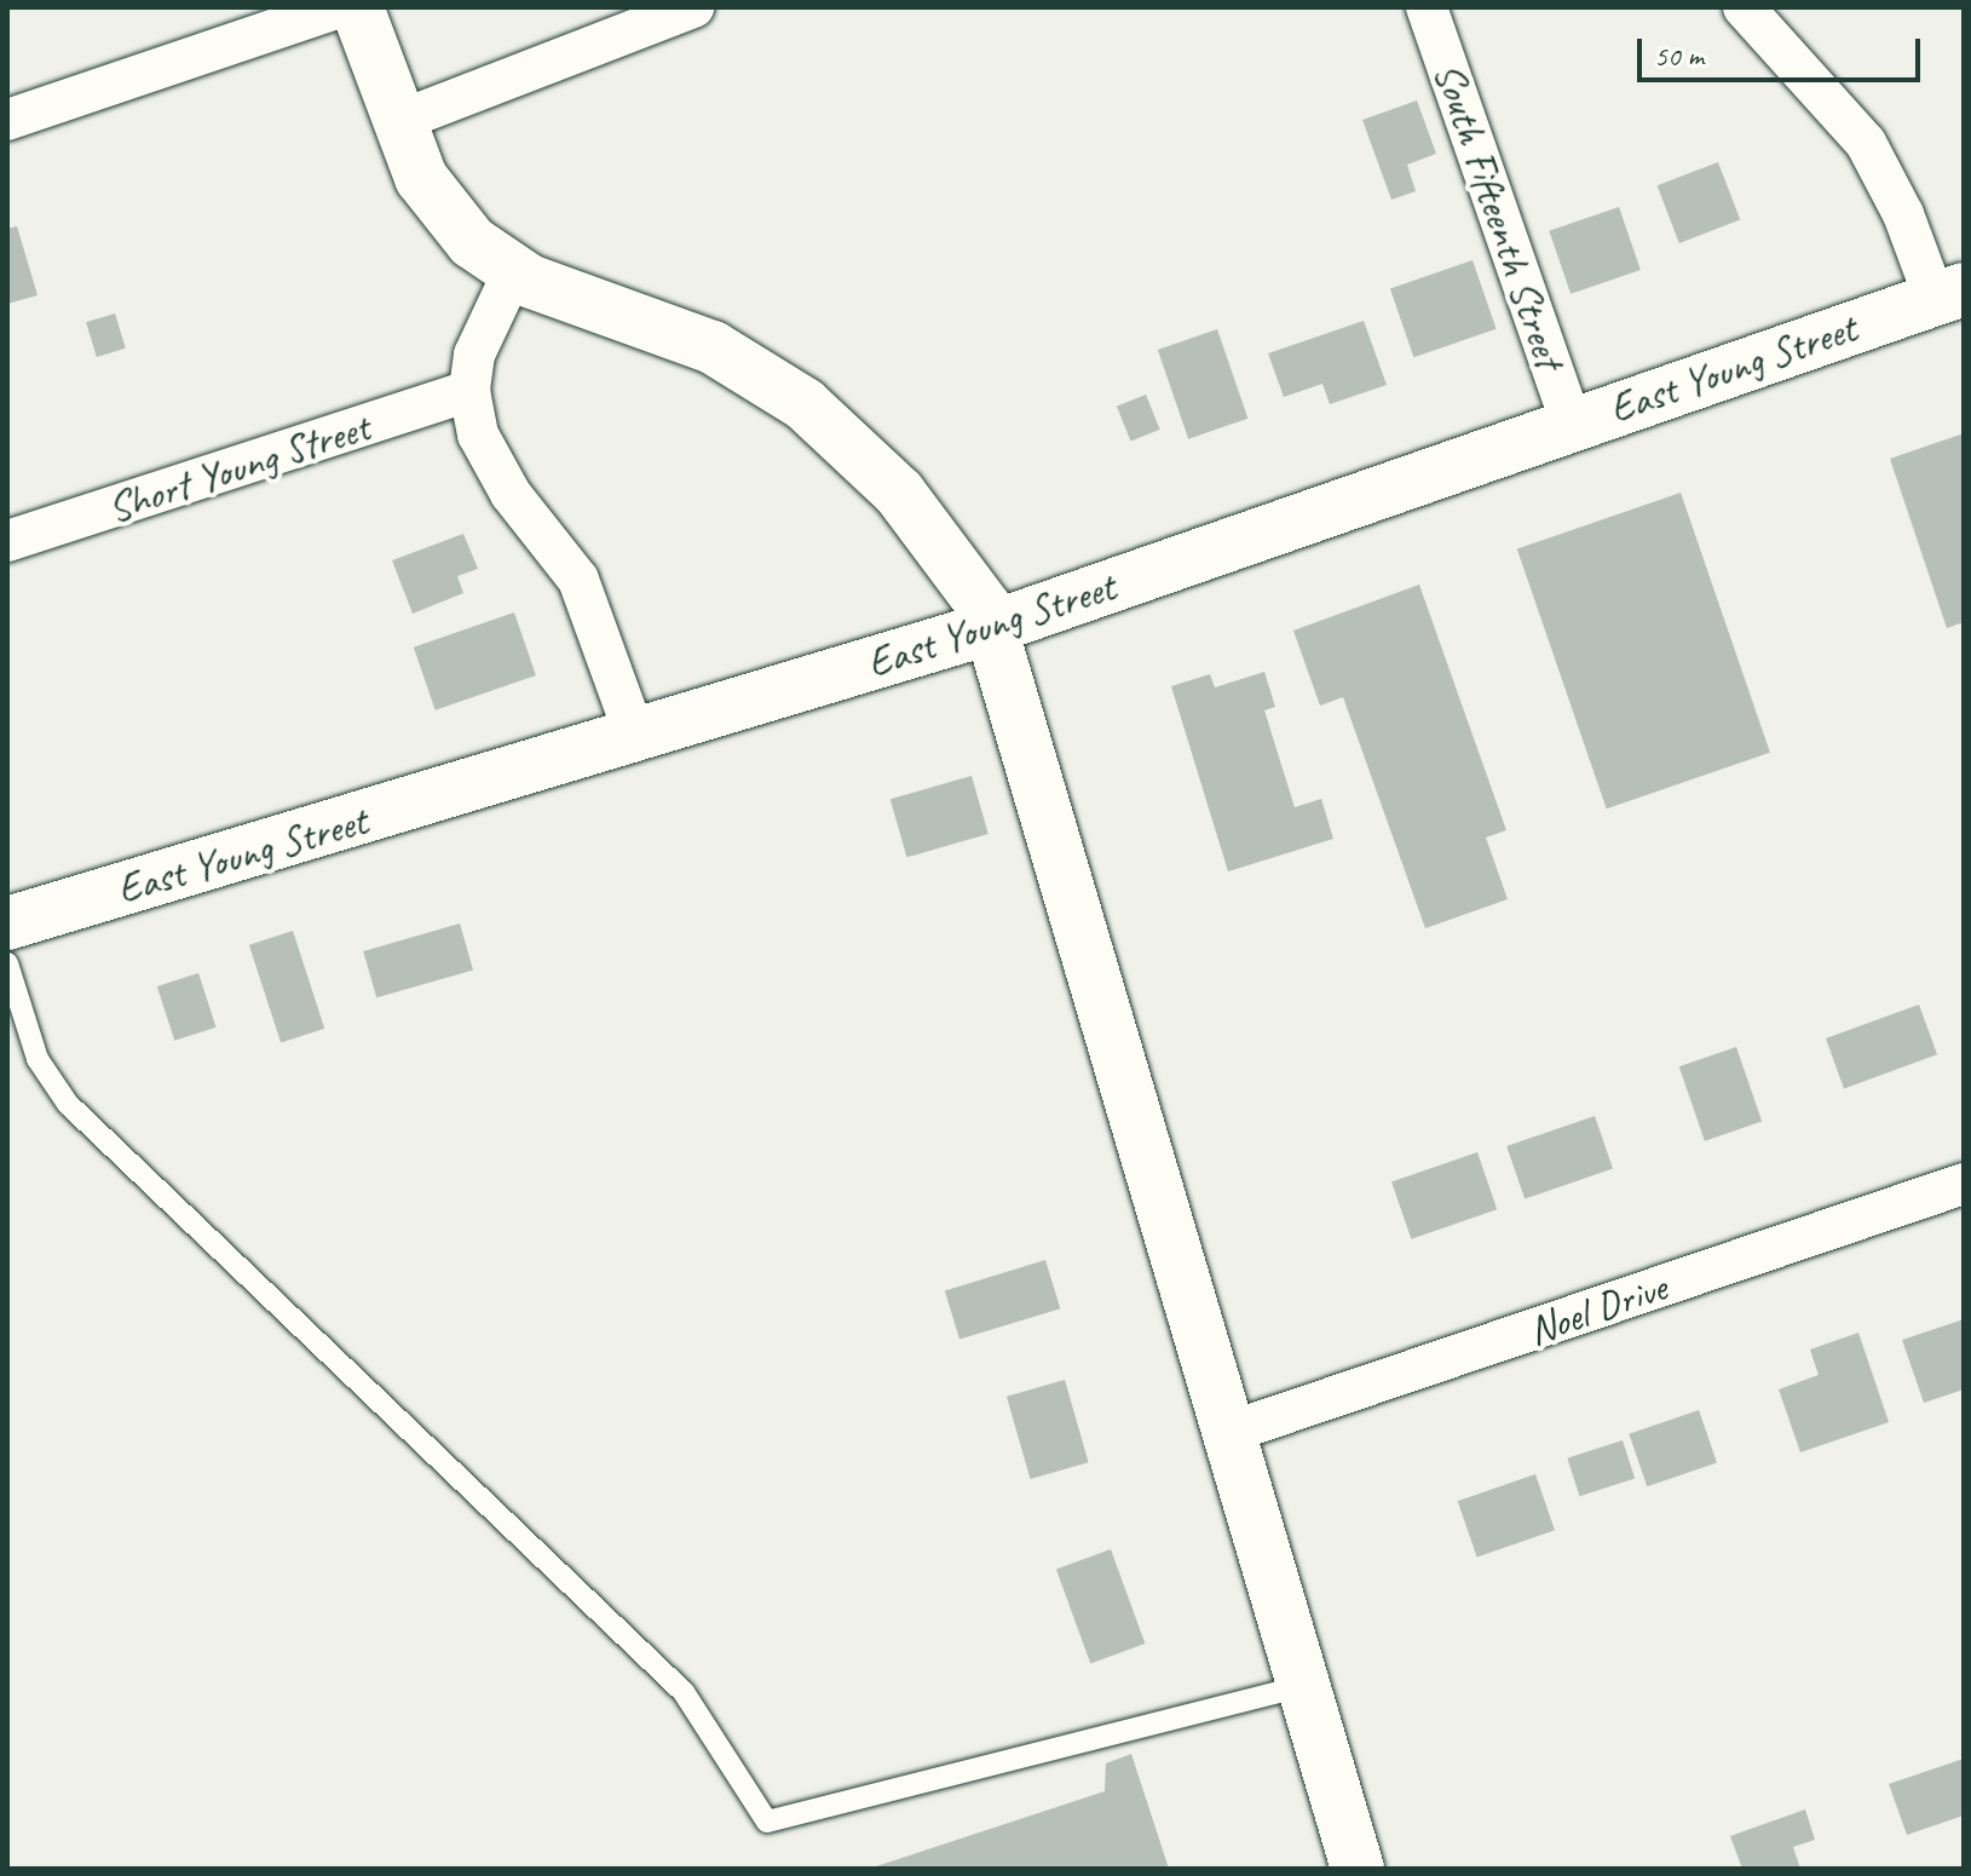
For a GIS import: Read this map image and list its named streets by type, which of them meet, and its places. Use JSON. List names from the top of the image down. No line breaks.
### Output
{"streets":{"street":["South Fifteenth Street","East Young Street","Short Young Street","Noel Drive"]},"crossings":[["South Fifteenth Street","East Young Street"]],"scale_bar":"50 m"}
